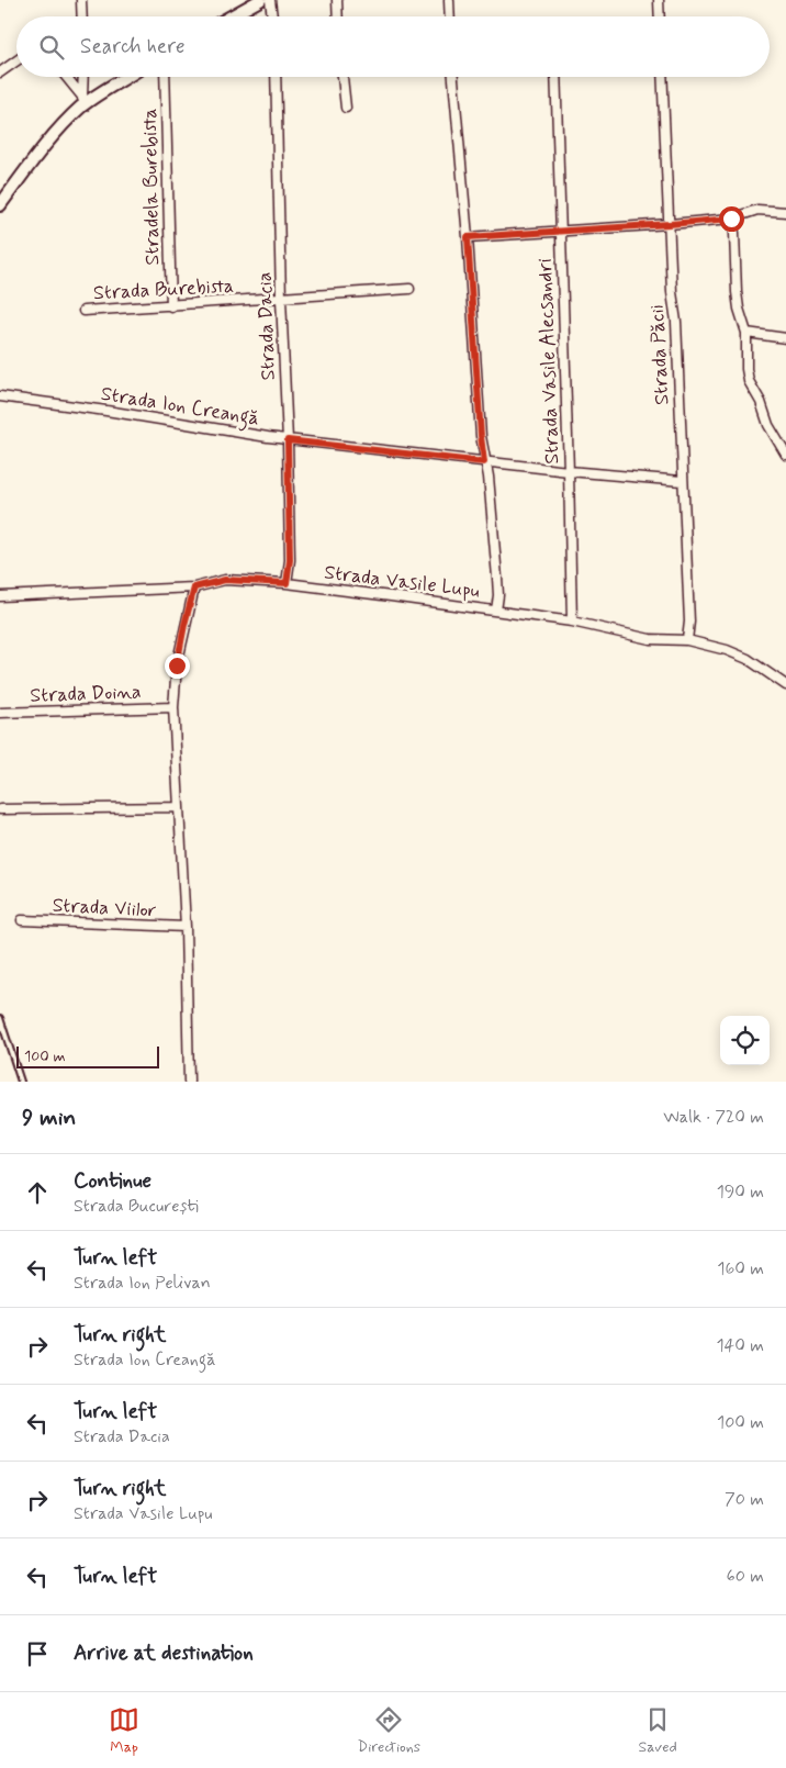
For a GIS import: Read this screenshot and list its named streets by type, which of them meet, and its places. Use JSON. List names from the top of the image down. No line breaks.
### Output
{"streets":{"street":["Stradela Burebista","Strada Burebista","Strada Dacia","Strada Păcii","Strada Vasile Alecsandri","Strada Ion Creangă","Strada Vasile Lupu","Strada Doina","Strada Viilor"]},"crossings":[["Stradela Burebista","Strada Burebista"],["Strada Burebista","Strada Dacia"],["Strada Dacia","Strada Ion Creangă"],["Strada Dacia","Strada Vasile Lupu"],["Strada Păcii","Strada Ion Creangă"],["Strada Păcii","Strada Vasile Lupu"],["Strada Vasile Alecsandri","Strada Ion Creangă"],["Strada Vasile Alecsandri","Strada Vasile Lupu"]],"scale_bar":"100 m","page":{"search":"Search here","scale":"100 m","heading":["9 min","Walk · 720 m"],"list":[["Continue","Strada București","190 m"],["Turn left","Strada Ion Pelivan","160 m"],["Turn right","Strada Ion Creangă","140 m"],["Turn left","Strada Dacia","100 m"],["Turn right","Strada Vasile Lupu","70 m"],["Turn left","60 m"],"Arrive at destination"],"nav":["Map","Directions","Saved"]}}
